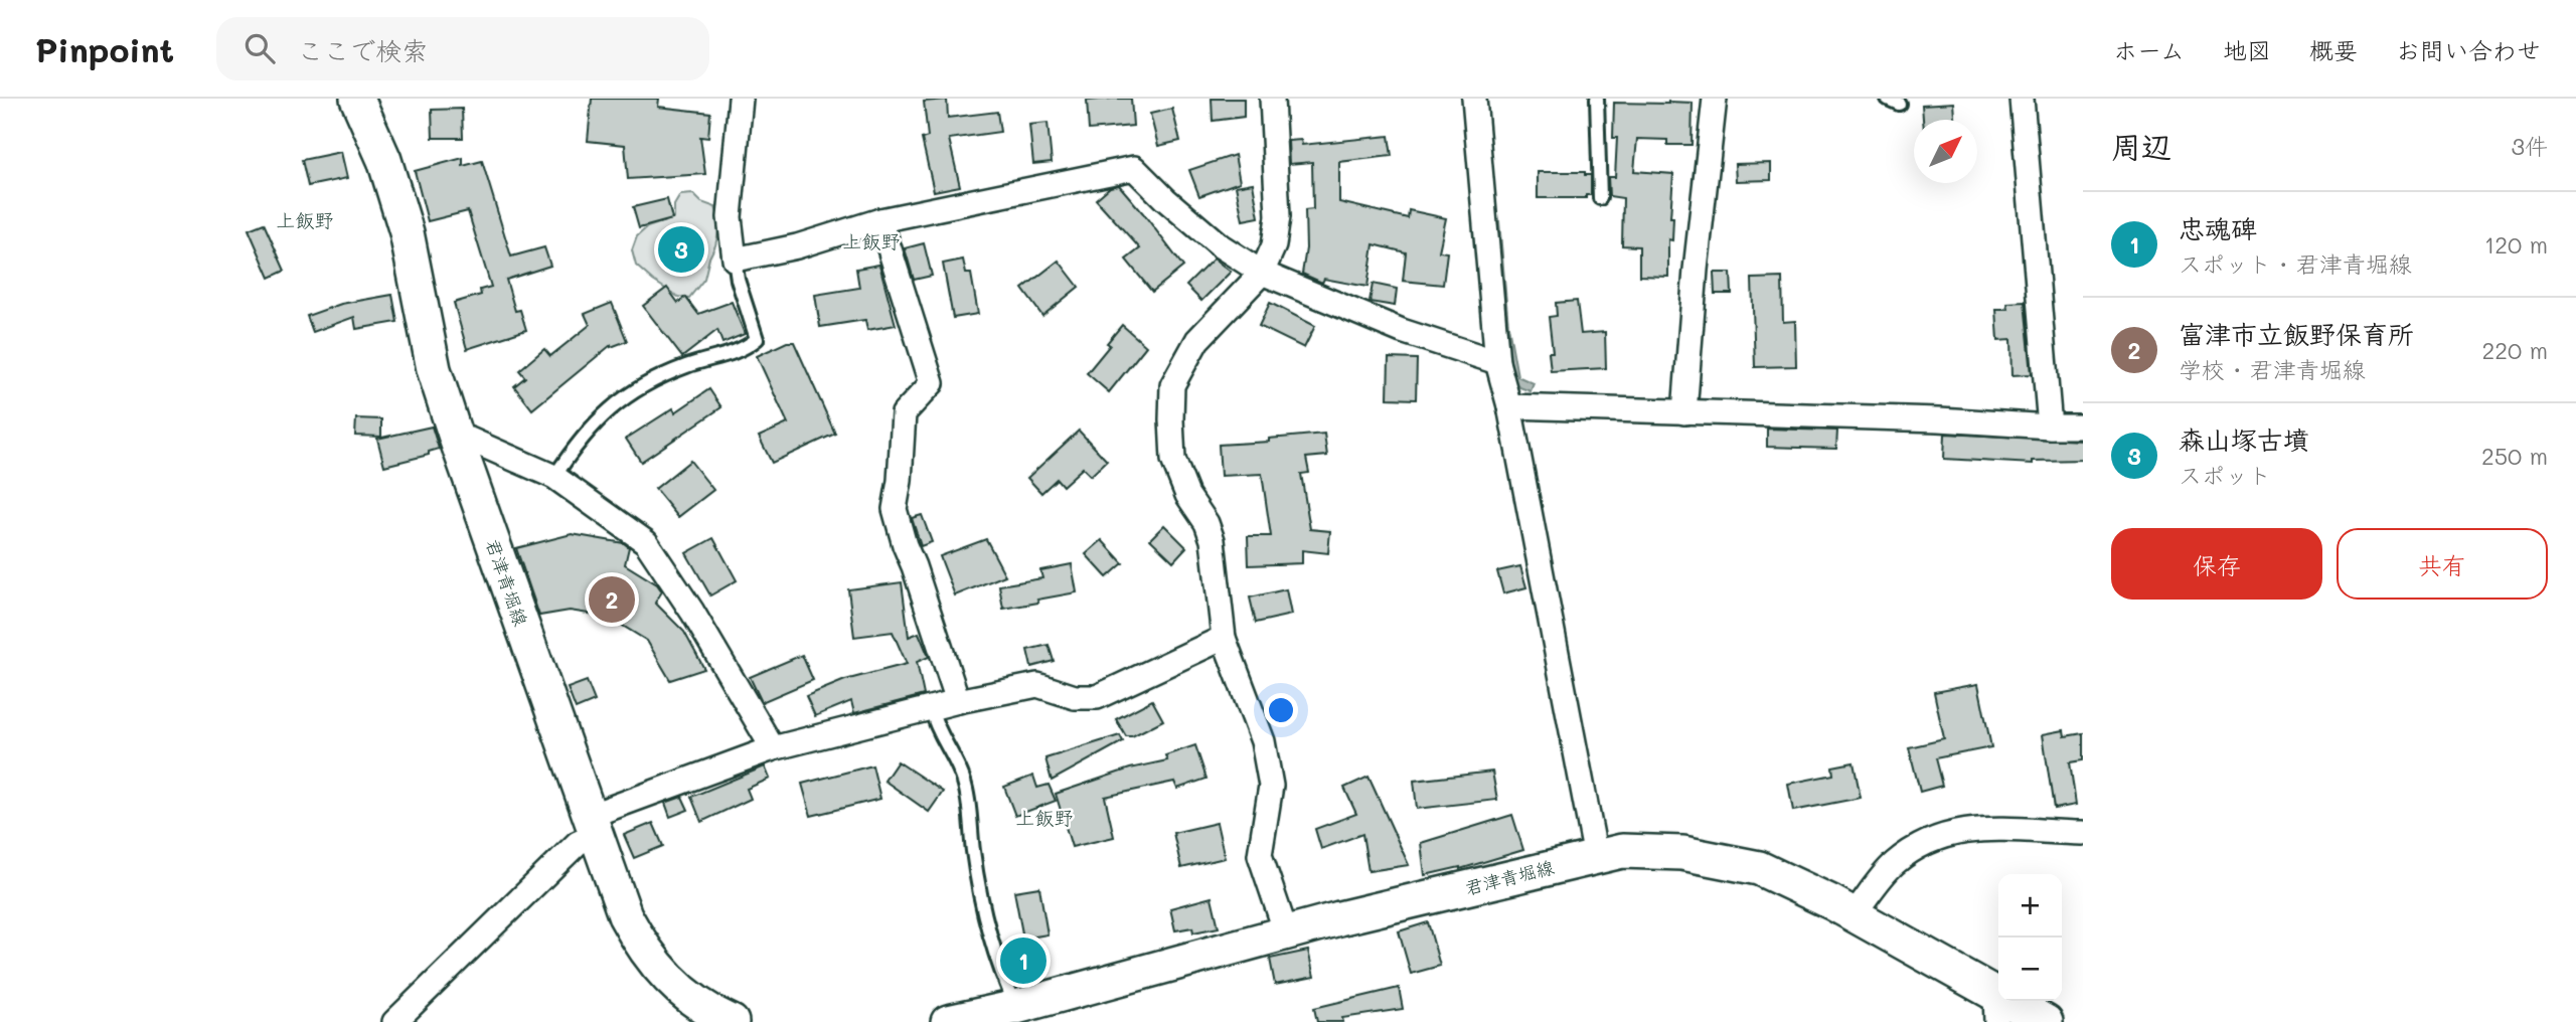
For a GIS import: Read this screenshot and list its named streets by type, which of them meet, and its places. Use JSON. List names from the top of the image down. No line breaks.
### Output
{"streets":{"main road":["君津青堀線"]},"districts":["上飯野","上飯野","上飯野"],"north":"top right","page":{"header":"Pinpoint","search":"ここで検索","nav":["ホーム","地図","概要","お問い合わせ"],"heading":["周辺","3件"],"list":[{"mark":"1","name":"忠魂碑","note":"スポット · 君津青堀線","value":"120 m"},{"mark":"2","name":"富津市立飯野保育所","note":"学校 · 君津青堀線","value":"220 m"},{"mark":"3","name":"森山塚古墳","note":"スポット","value":"250 m"}],"pins":["3","2","1"],"buttons":["保存","共有"],"map_buttons":["+","−"]}}
